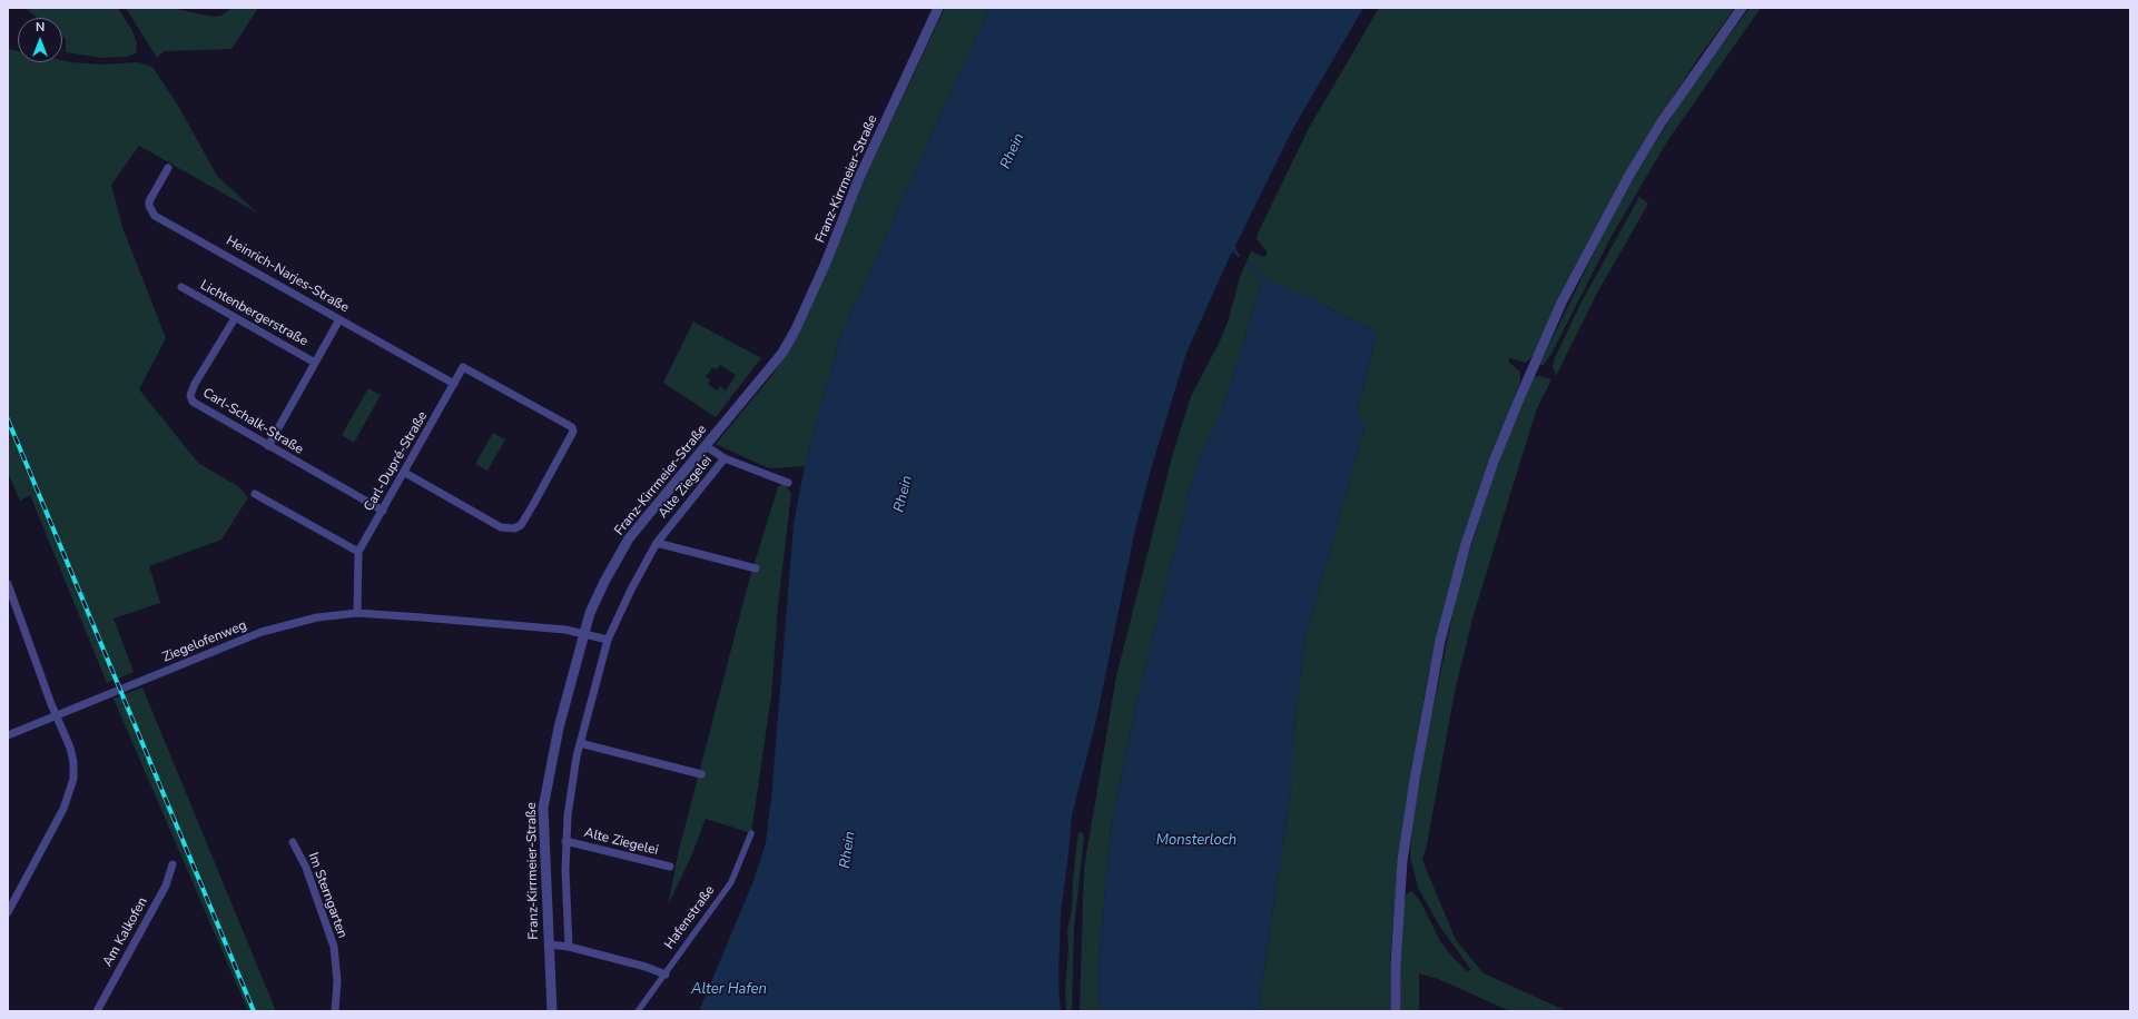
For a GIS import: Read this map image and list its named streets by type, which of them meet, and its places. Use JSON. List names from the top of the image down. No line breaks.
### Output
{"streets":{"street":["Franz-Kirrmeier-Straße","Heinrich-Narjes-Straße","Lichtenbergerstraße","Carl-Schalk-Straße","Carl-Dupré-Straße","Alte Ziegelei","Ziegelofenweg","Im Sterngarten","Hafenstraße","Am Kalkofen"]},"crossings":[["Franz-Kirrmeier-Straße","Ziegelofenweg"],["Heinrich-Narjes-Straße","Lichtenbergerstraße"],["Heinrich-Narjes-Straße","Carl-Dupré-Straße"],["Lichtenbergerstraße","Carl-Schalk-Straße"],["Carl-Schalk-Straße","Carl-Dupré-Straße"],["Carl-Dupré-Straße","Ziegelofenweg"]],"water":["Rhein","Monsterloch","Alter Hafen"],"north":"top"}
